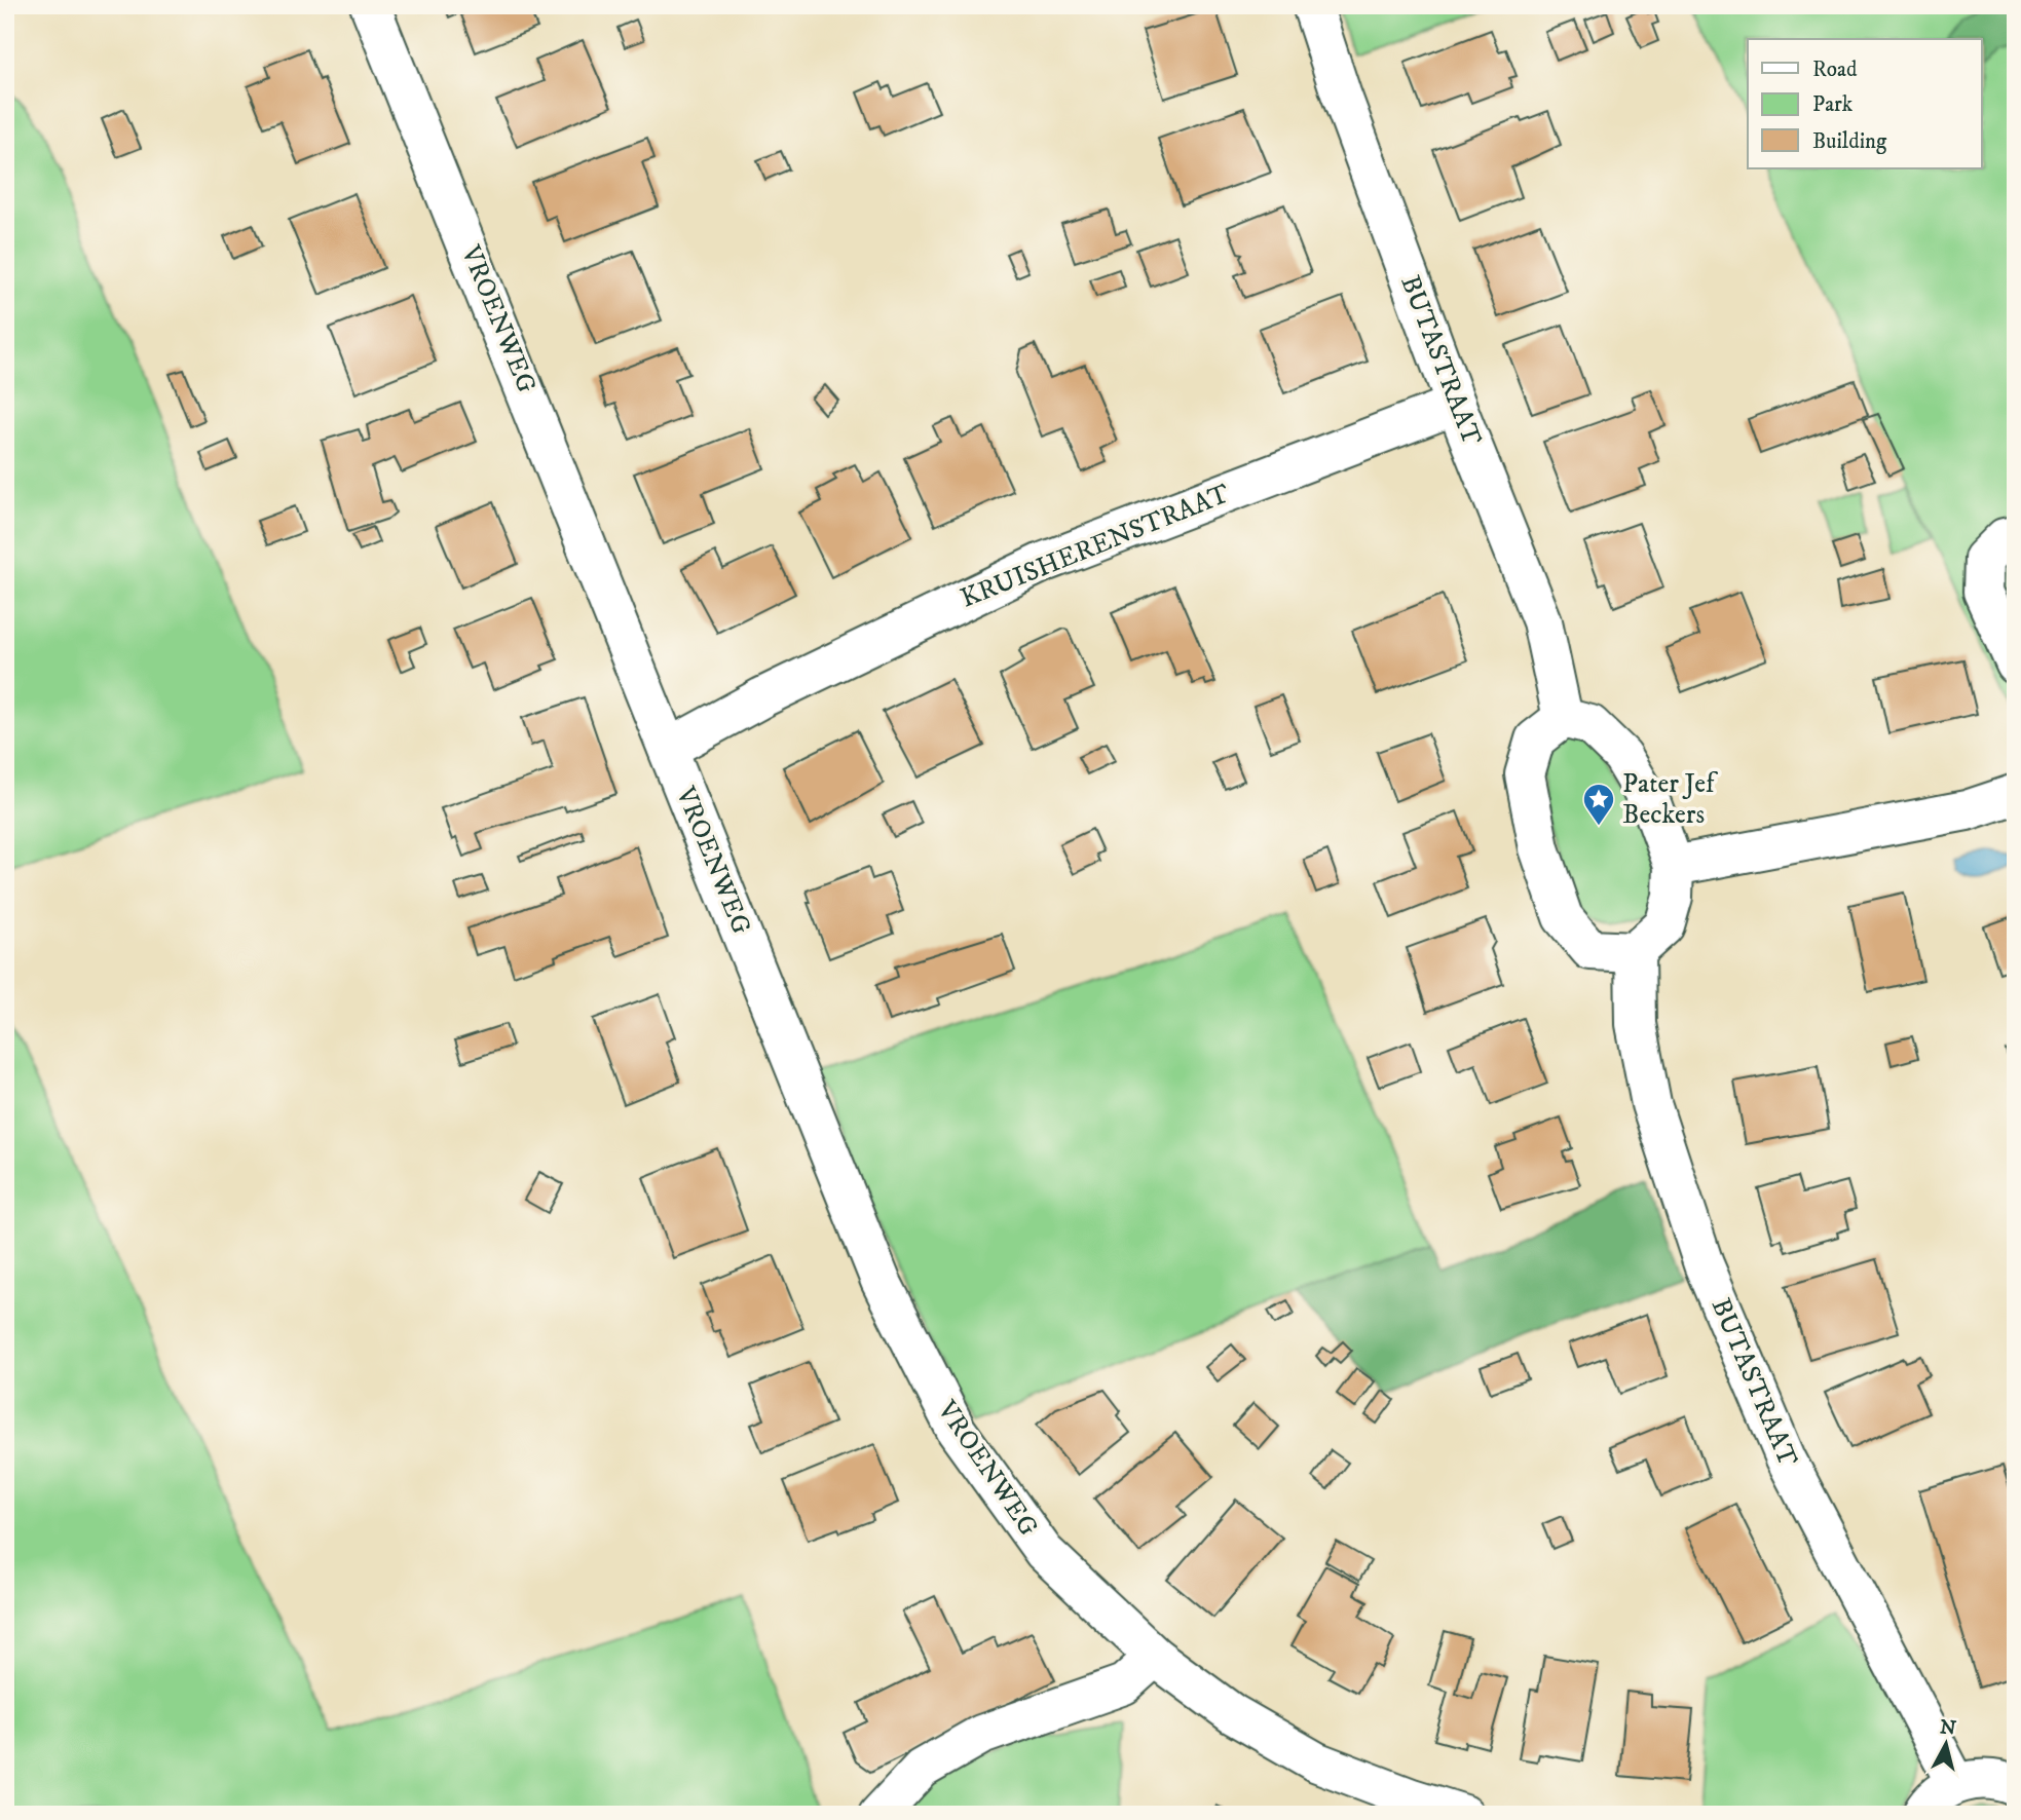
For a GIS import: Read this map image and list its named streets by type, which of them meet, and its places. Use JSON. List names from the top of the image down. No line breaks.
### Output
{"streets":{"street":["VROENWEG","BUTASTRAAT","KRUISHERENSTRAAT"]},"crossings":[["VROENWEG","KRUISHERENSTRAAT"],["BUTASTRAAT","KRUISHERENSTRAAT"]],"places":{"place":["Pater Jef Beckers"]},"legend":["Road","Park","Building"],"north":"top"}
